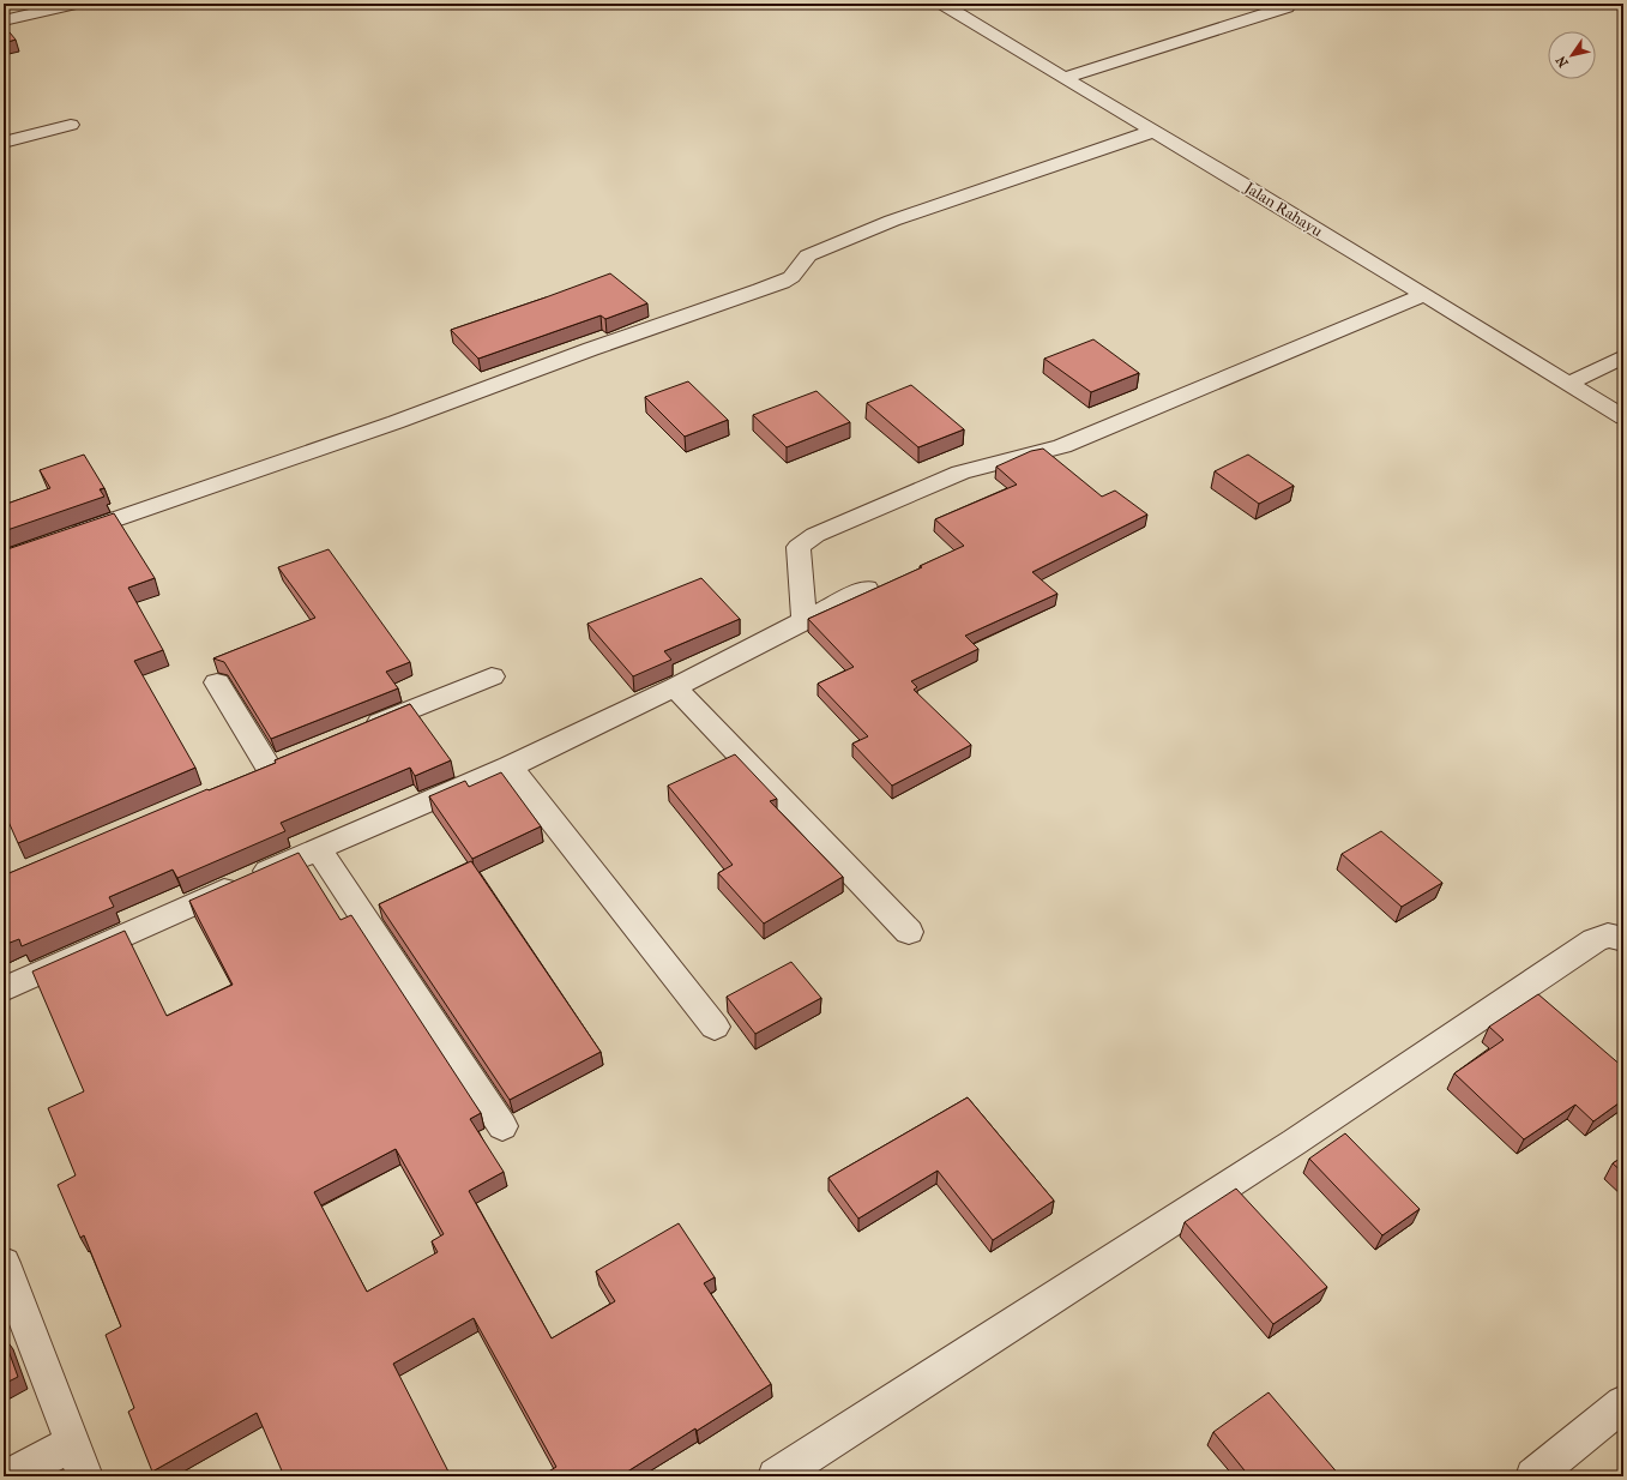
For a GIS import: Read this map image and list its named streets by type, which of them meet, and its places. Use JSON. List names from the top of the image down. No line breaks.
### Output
{"streets":{"street":["Jalan Rahayu"]},"north":"bottom left"}
